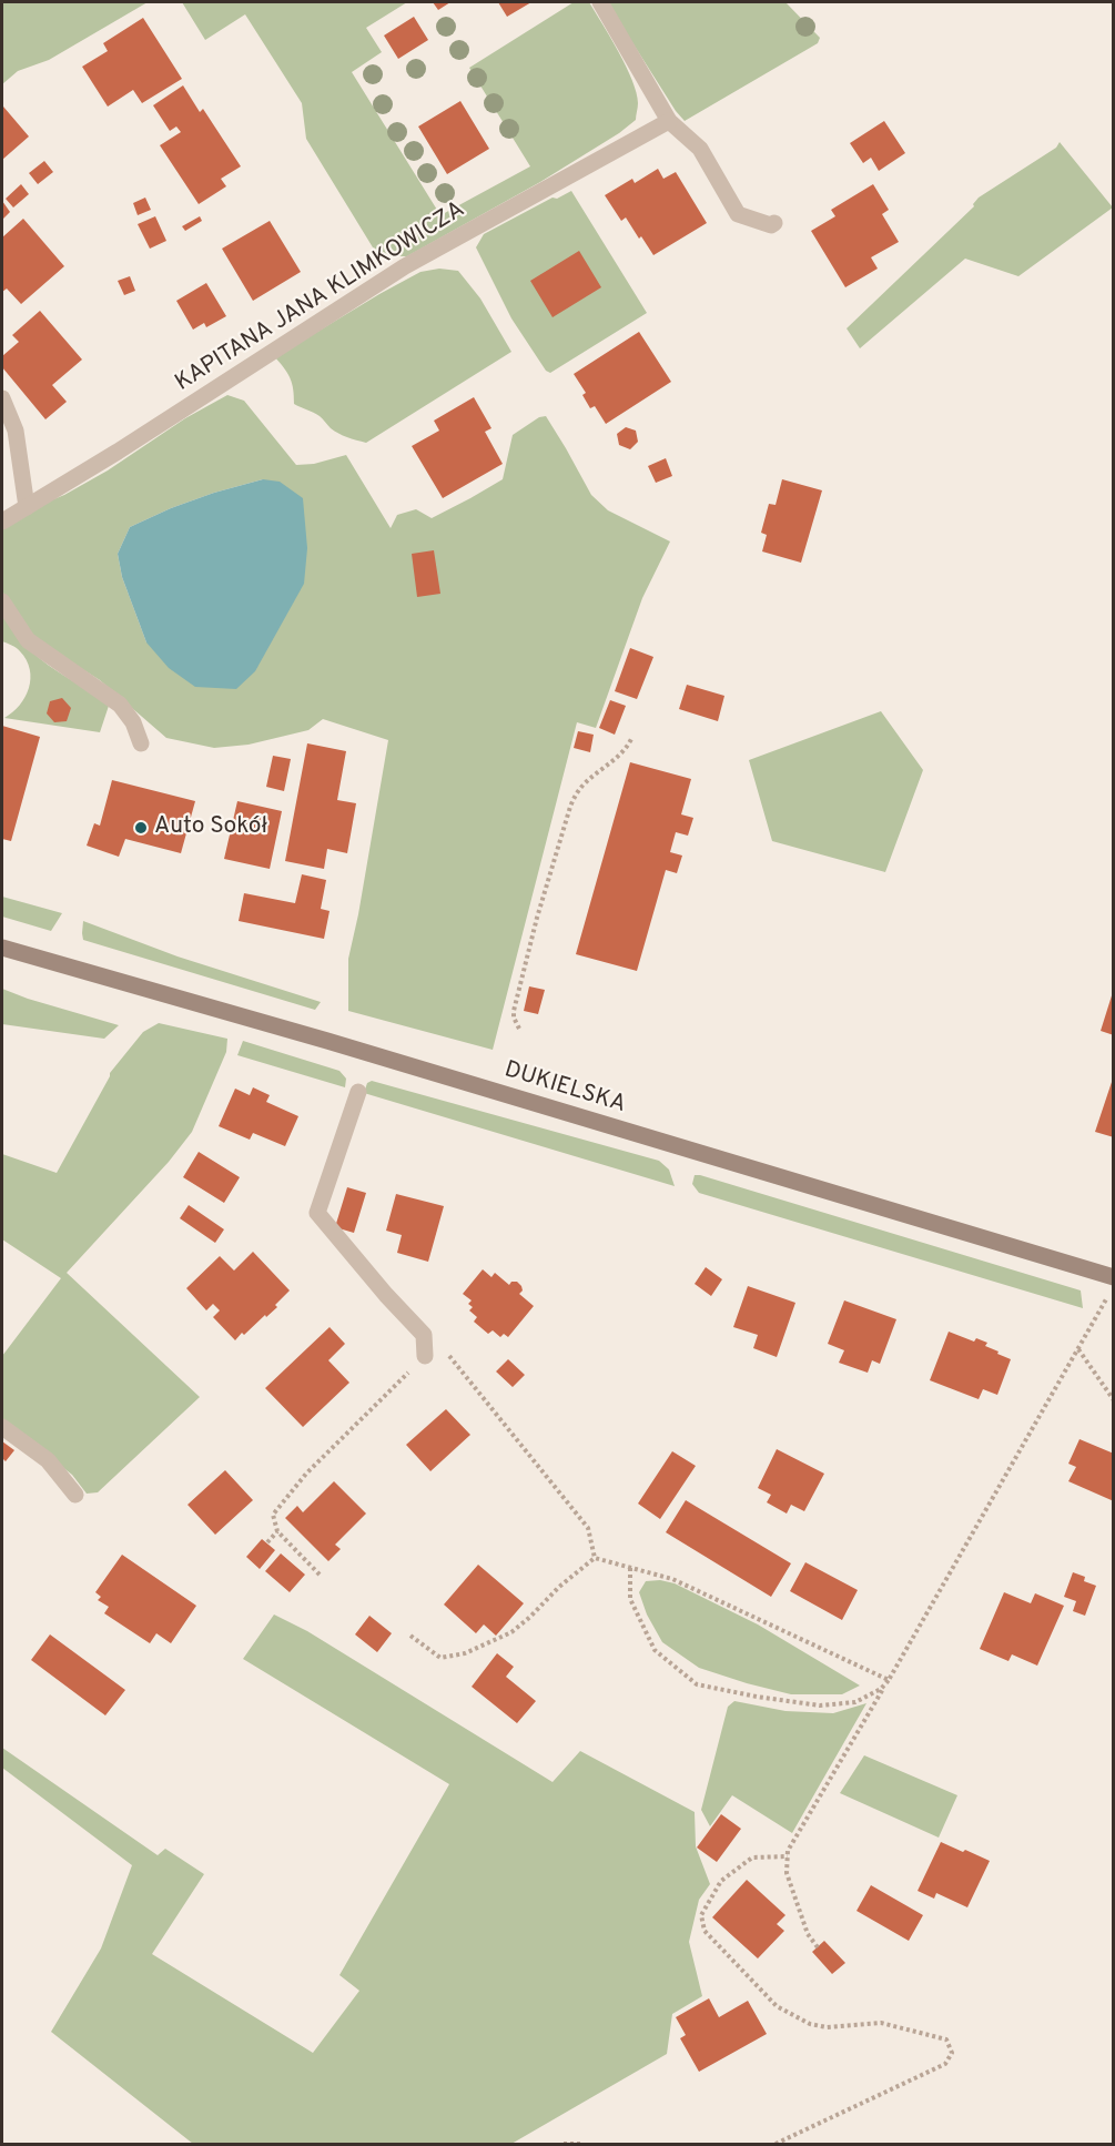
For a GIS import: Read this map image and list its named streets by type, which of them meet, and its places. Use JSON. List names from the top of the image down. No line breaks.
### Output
{"streets":{"main road":["DUKIELSKA"],"street":["KAPITANA JANA KLIMKOWICZA"]},"places":["Auto Sokół"]}
